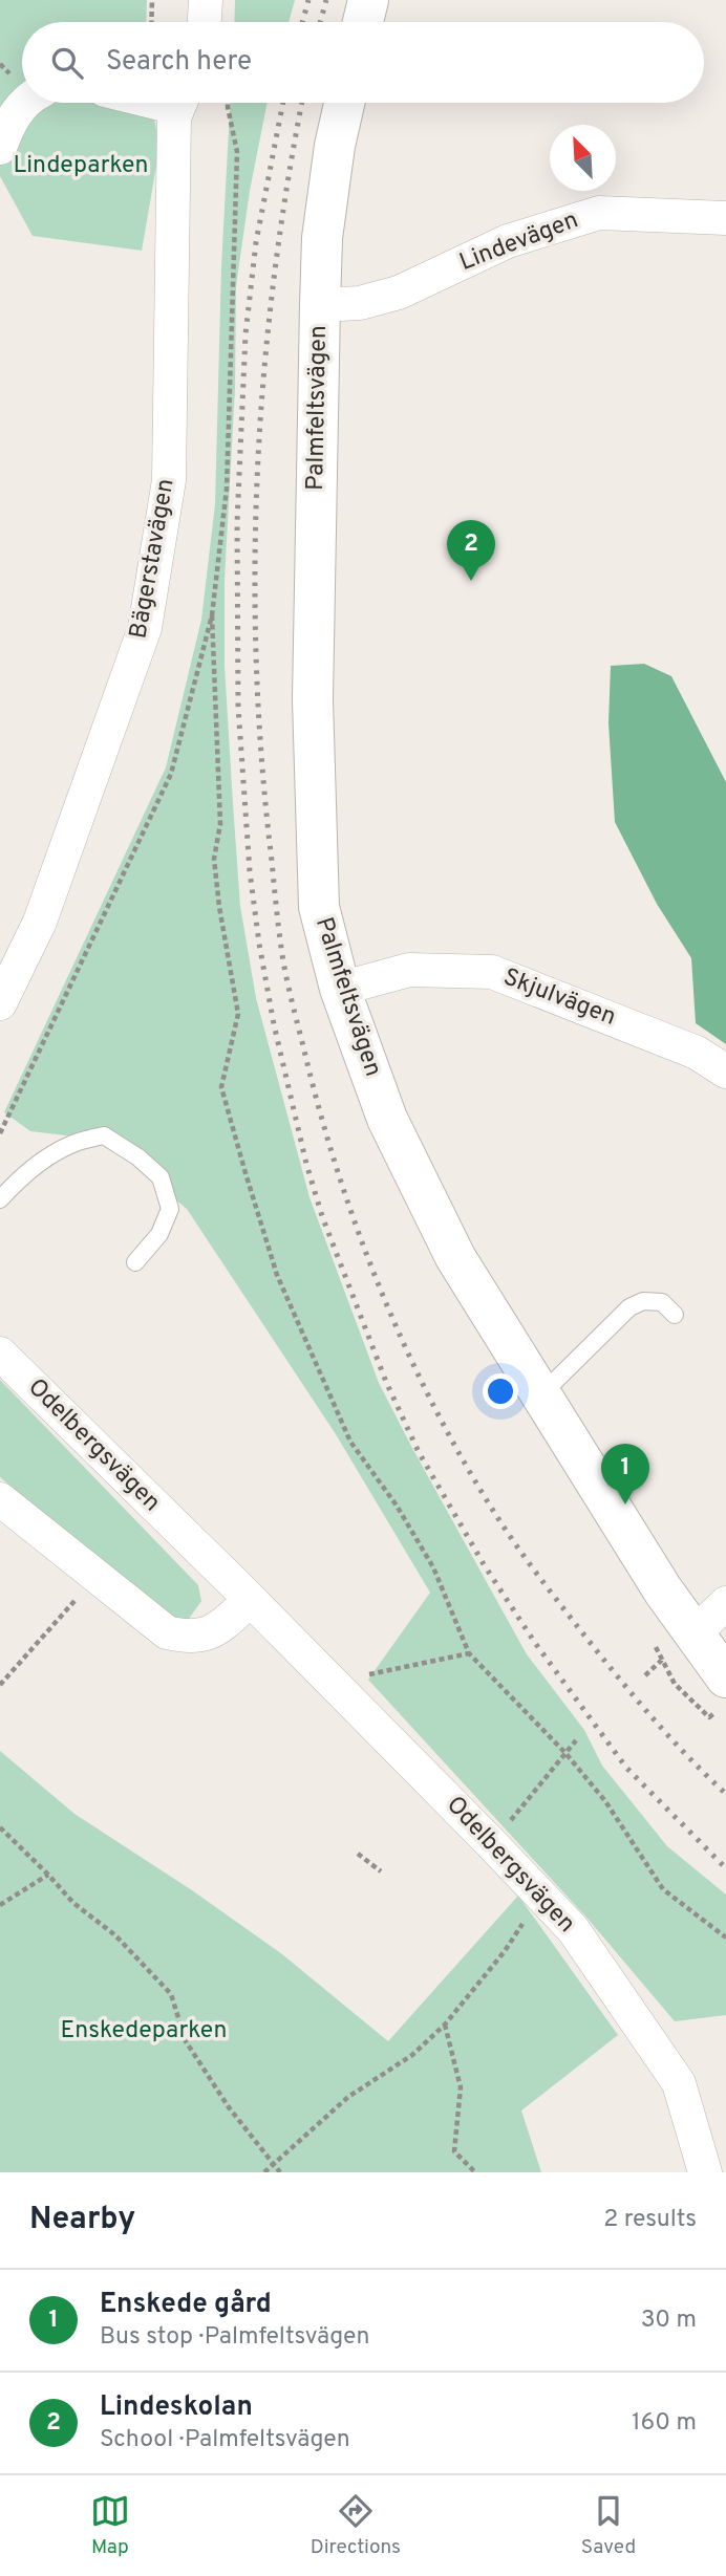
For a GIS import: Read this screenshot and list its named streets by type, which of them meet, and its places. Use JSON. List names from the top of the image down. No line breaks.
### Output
{"streets":{"street":["Lindevägen","Palmfeltsvägen","Bägerstavägen","Skjulvägen","Odelbergsvägen"]},"crossings":[["Lindevägen","Palmfeltsvägen"],["Palmfeltsvägen","Skjulvägen"]],"parks":["Lindeparken","Enskedeparken"],"north":"top left","page":{"search":"Search here","pins":["2","1"],"heading":["Nearby","2 results"],"list":[{"mark":"1","name":"Enskede gård","note":"Bus stop · Palmfeltsvägen","value":"30 m"},{"mark":"2","name":"Lindeskolan","note":"School · Palmfeltsvägen","value":"160 m"}],"nav":["Map","Directions","Saved"]}}
